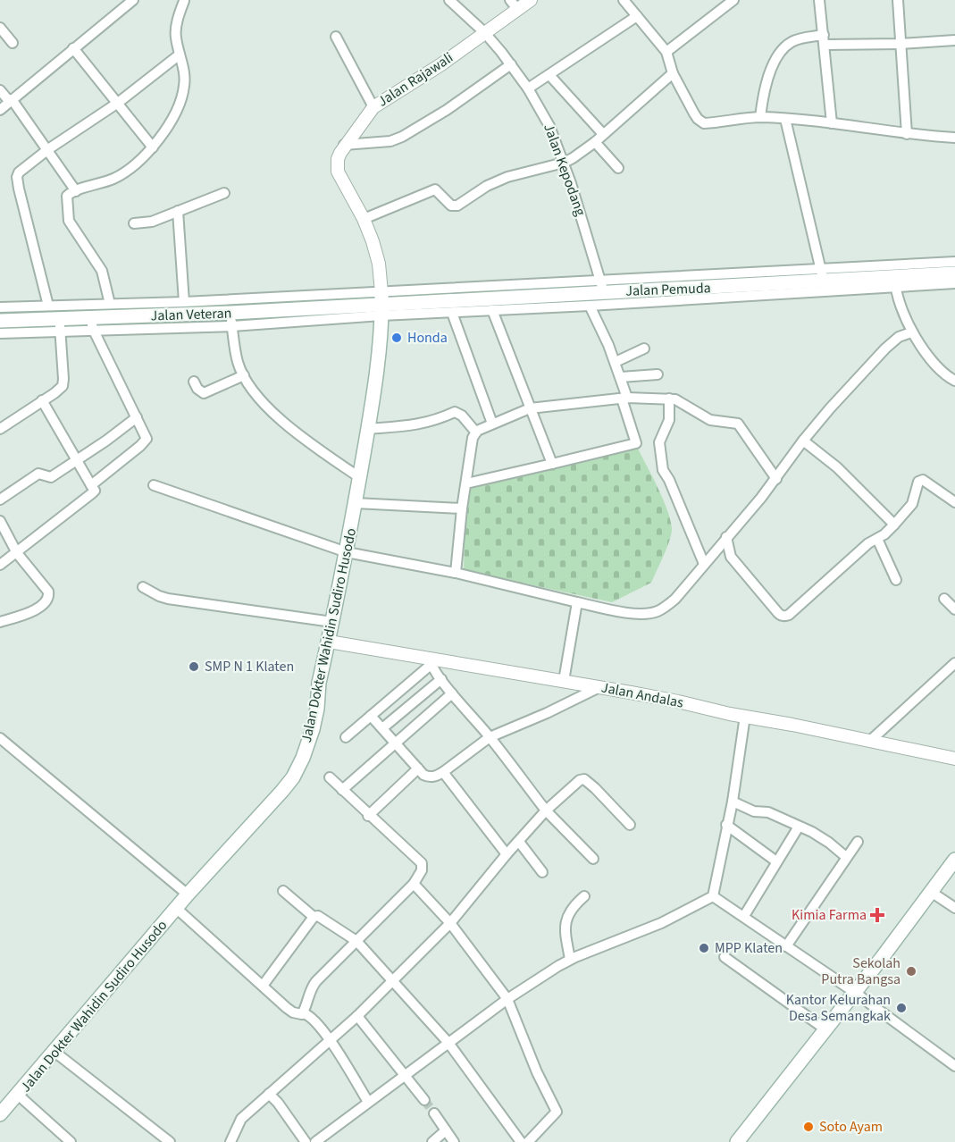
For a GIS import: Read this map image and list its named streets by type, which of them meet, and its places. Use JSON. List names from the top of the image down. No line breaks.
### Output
{"streets":{"main road":["Jalan Pemuda","Jalan Veteran","Jalan Dokter Wahidin Sudiro Husodo"],"street":["Jalan Rajawali","Jalan Kepodang","Jalan Andalas"]},"crossings":[["Jalan Rajawali","Jalan Kepodang"],["Jalan Rajawali","Jalan Pemuda"],["Jalan Rajawali","Jalan Veteran"],["Jalan Rajawali","Jalan Dokter Wahidin Sudiro Husodo"],["Jalan Kepodang","Jalan Pemuda"],["Jalan Pemuda","Jalan Veteran"],["Jalan Pemuda","Jalan Dokter Wahidin Sudiro Husodo"],["Jalan Veteran","Jalan Dokter Wahidin Sudiro Husodo"],["Jalan Dokter Wahidin Sudiro Husodo","Jalan Andalas"]],"places":{"other":["Honda","SMP N 1 Klaten","MPP Klaten","Sekolah Putra Bangsa","Kantor Kelurahan Desa Semangkak","Soto Ayam"],"health":["Kimia Farma"]}}
